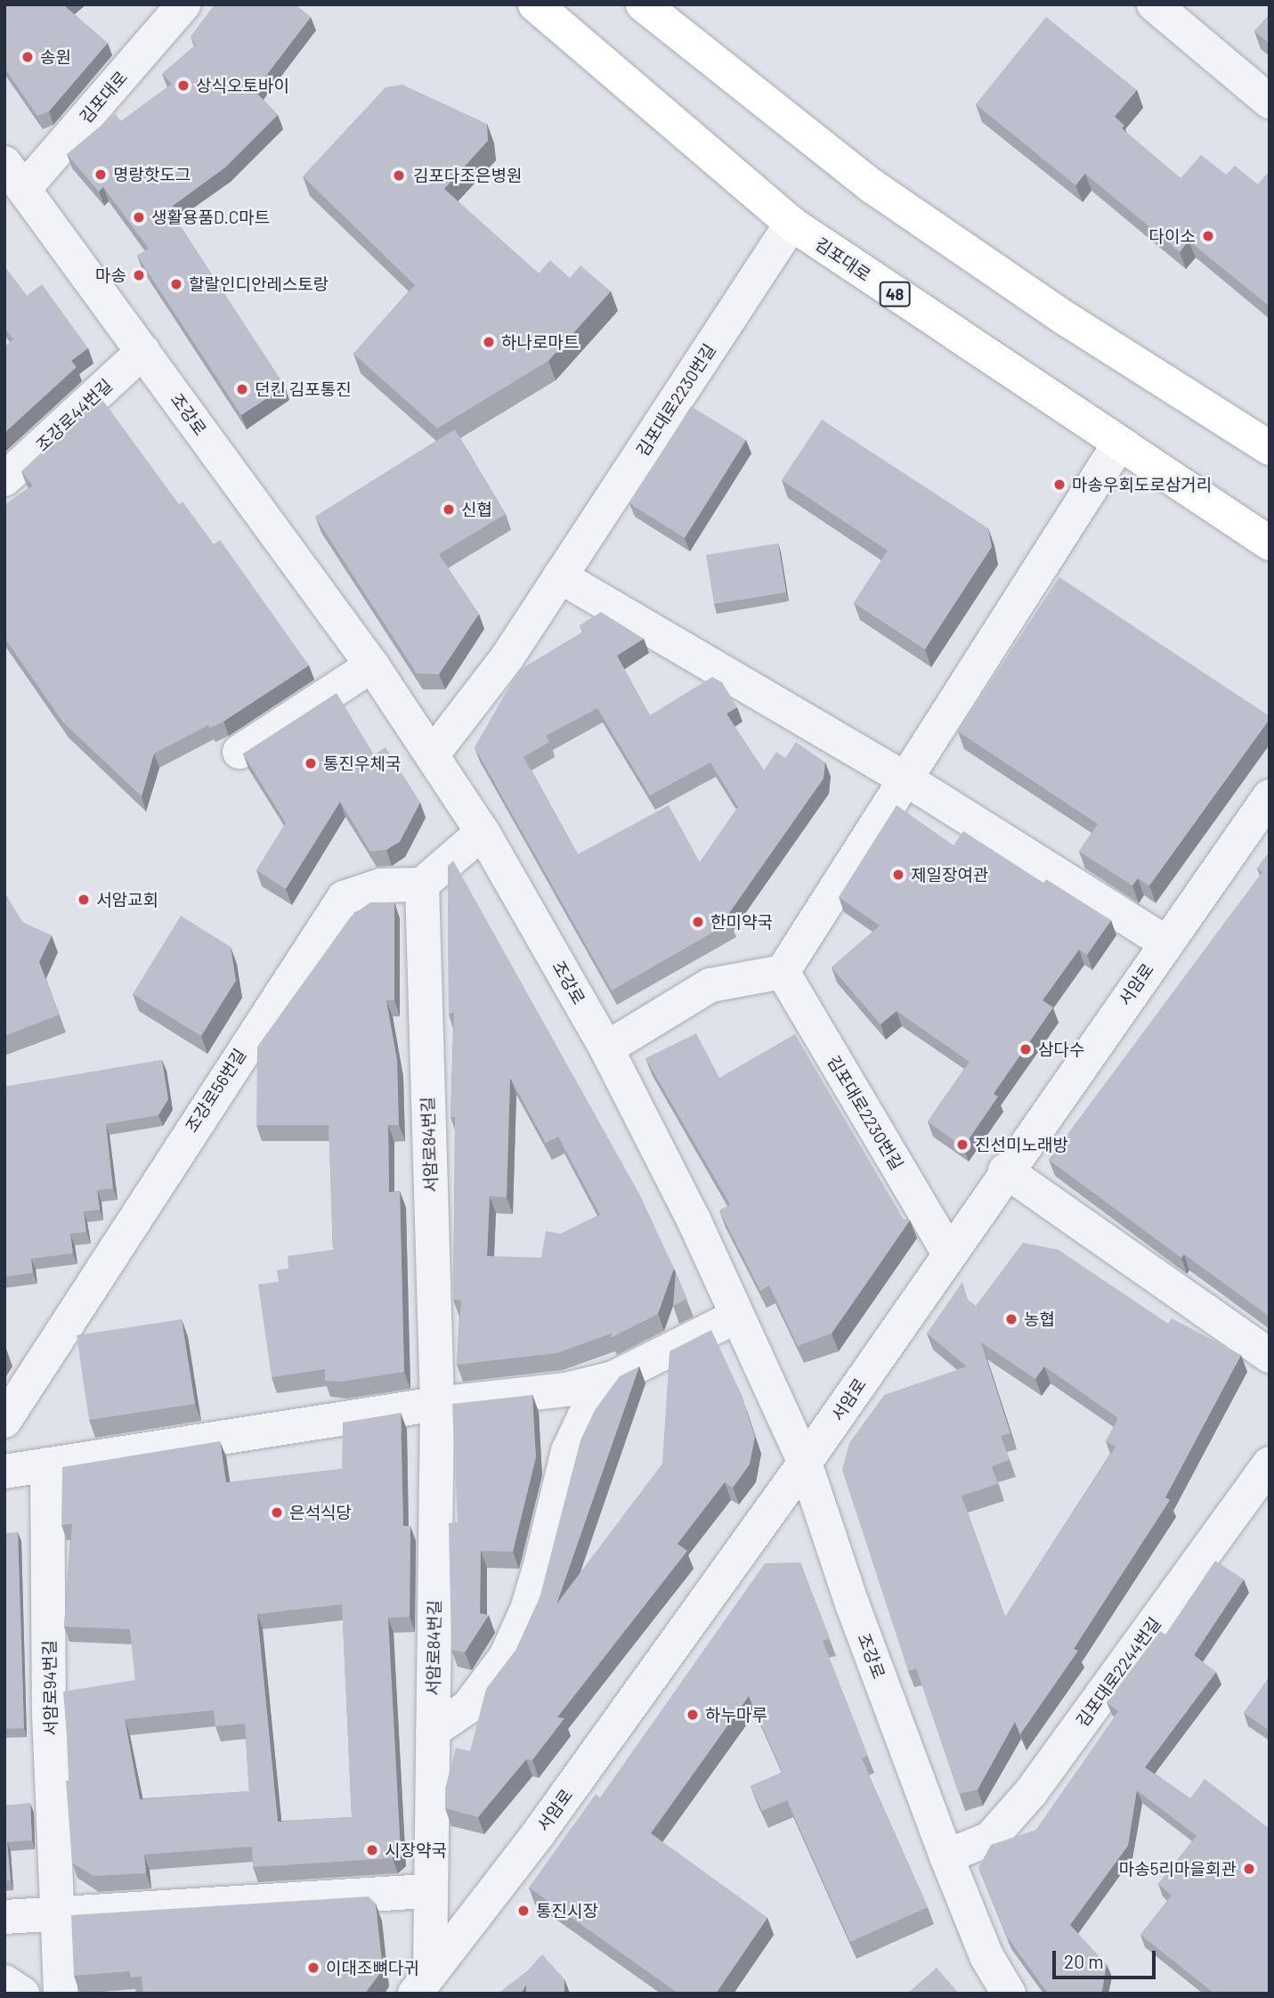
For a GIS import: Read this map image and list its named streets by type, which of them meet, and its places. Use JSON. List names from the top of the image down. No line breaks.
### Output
{"streets":{"main road":["김포대로","48"],"street":["김포대로2230번길","조강로","조강로44번길","서암로","조강로56번길","서암로84번길","김포대로2244번길","서암로94번길"]},"crossings":[["김포대로","김포대로2230번길"],["김포대로","조강로"],["김포대로2230번길","조강로"],["김포대로2230번길","서암로"],["조강로","조강로44번길"],["조강로","서암로"],["조강로","김포대로2244번길"],["서암로","서암로84번길"],["조강로56번길","서암로84번길"]],"places":["송원","상식오토바이","명랑핫도그","김포다조은병원","생활용품D.C마트","다이소","마송","할랄인디안레스토랑","하나로마트","던킨 김포통진","마송우회도로삼거리","신협","통진우체국","제일장여관","서암교회","한미약국","삼다수","진선미노래방","농협","은석식당","하누마루","시장약국","마송5리마을회관","통진시장","이대조뼈다귀"],"scale_bar":"20 m"}
